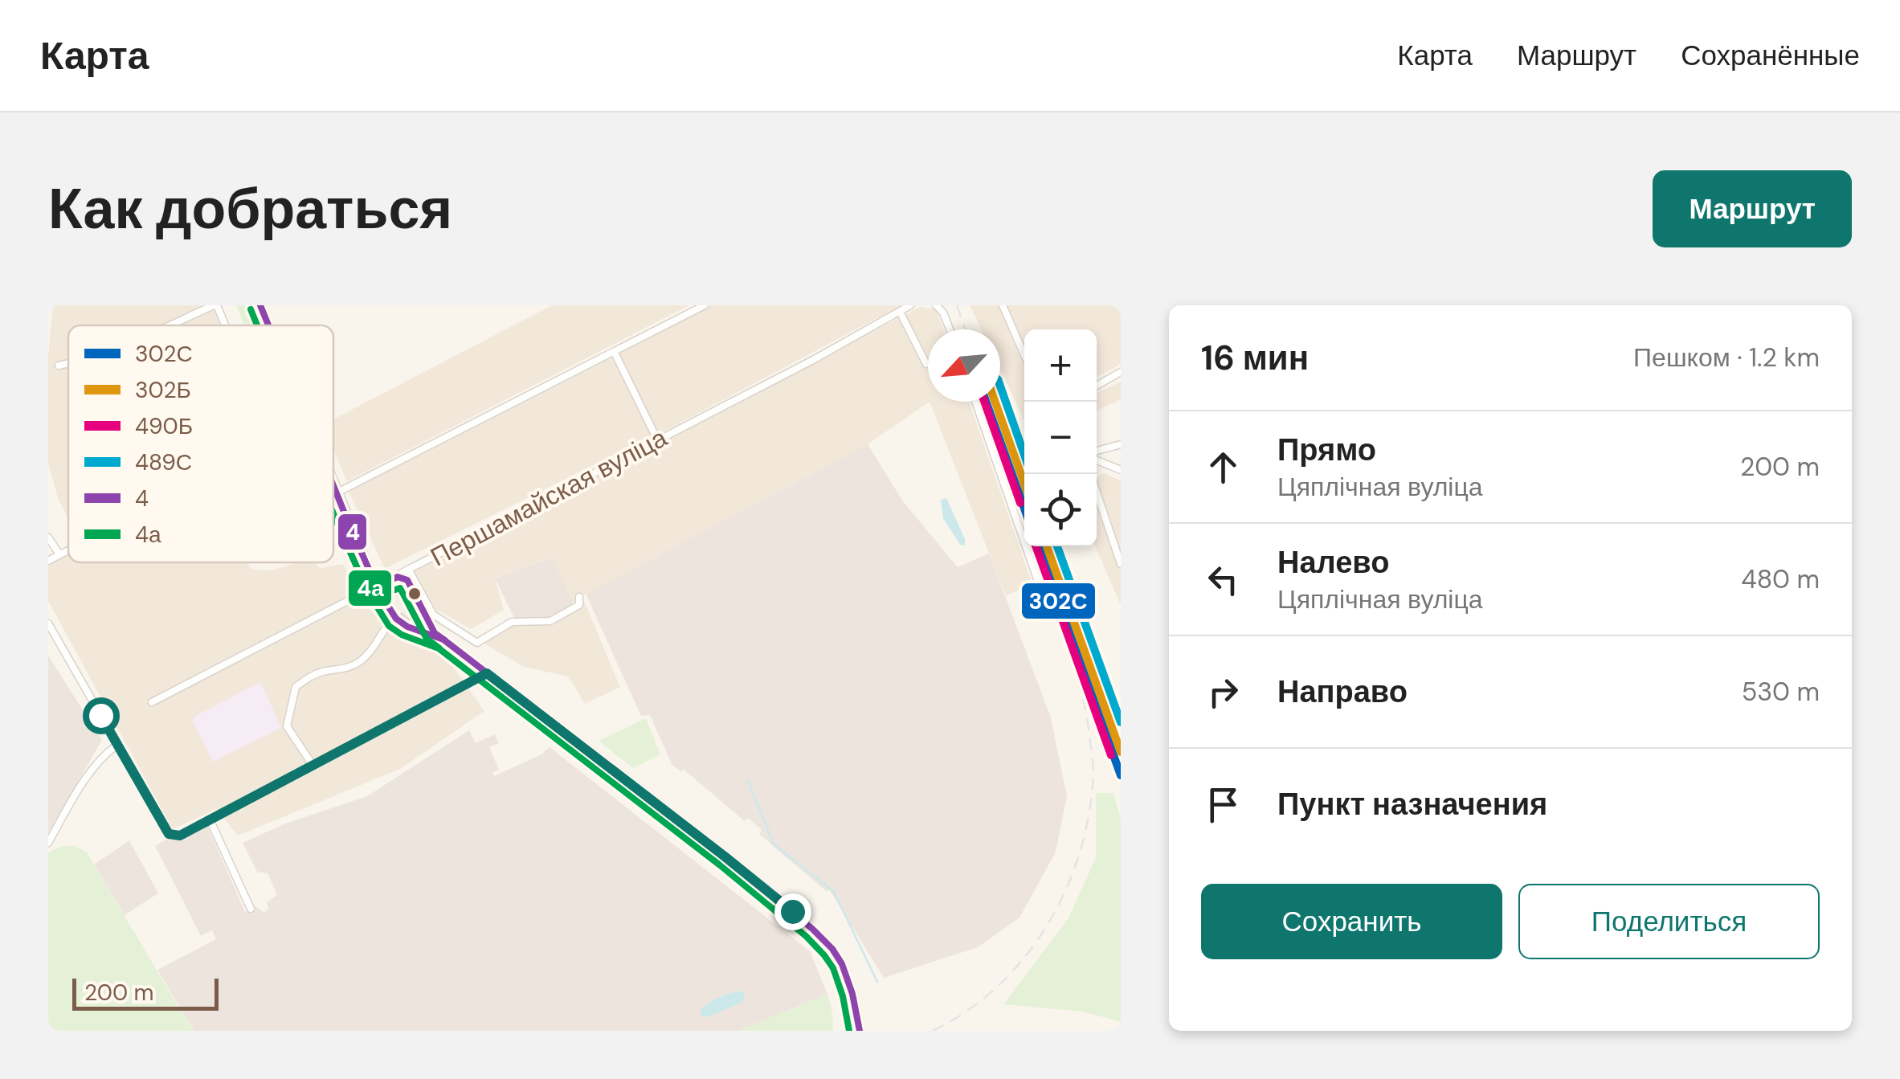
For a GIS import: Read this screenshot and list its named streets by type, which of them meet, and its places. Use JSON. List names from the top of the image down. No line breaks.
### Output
{"streets":{"street":["Першамайская вуліца"]},"lines":["transit line 4","transit line 4а","transit line 489С","transit line 302С","transit line 302Б","transit line 490Б"],"legend":["302С","302Б","490Б","489С","4","4а"],"scale_bar":"200 m","north":"bottom left","page":{"header":"Карта","nav":["Карта","Маршрут","Сохранённые"],"buttons":["Маршрут",["Сохранить","Поделиться"]],"title":"Как добраться","heading":["16 мин","Пешком · 1.2 km"],"map_buttons":["+","−"],"list":[["Прямо","Цяплічная вуліца","200 m"],["Налево","Цяплічная вуліца","480 m"],["Направо","530 m"],"Пункт назначения"],"scale":"200 m"}}
